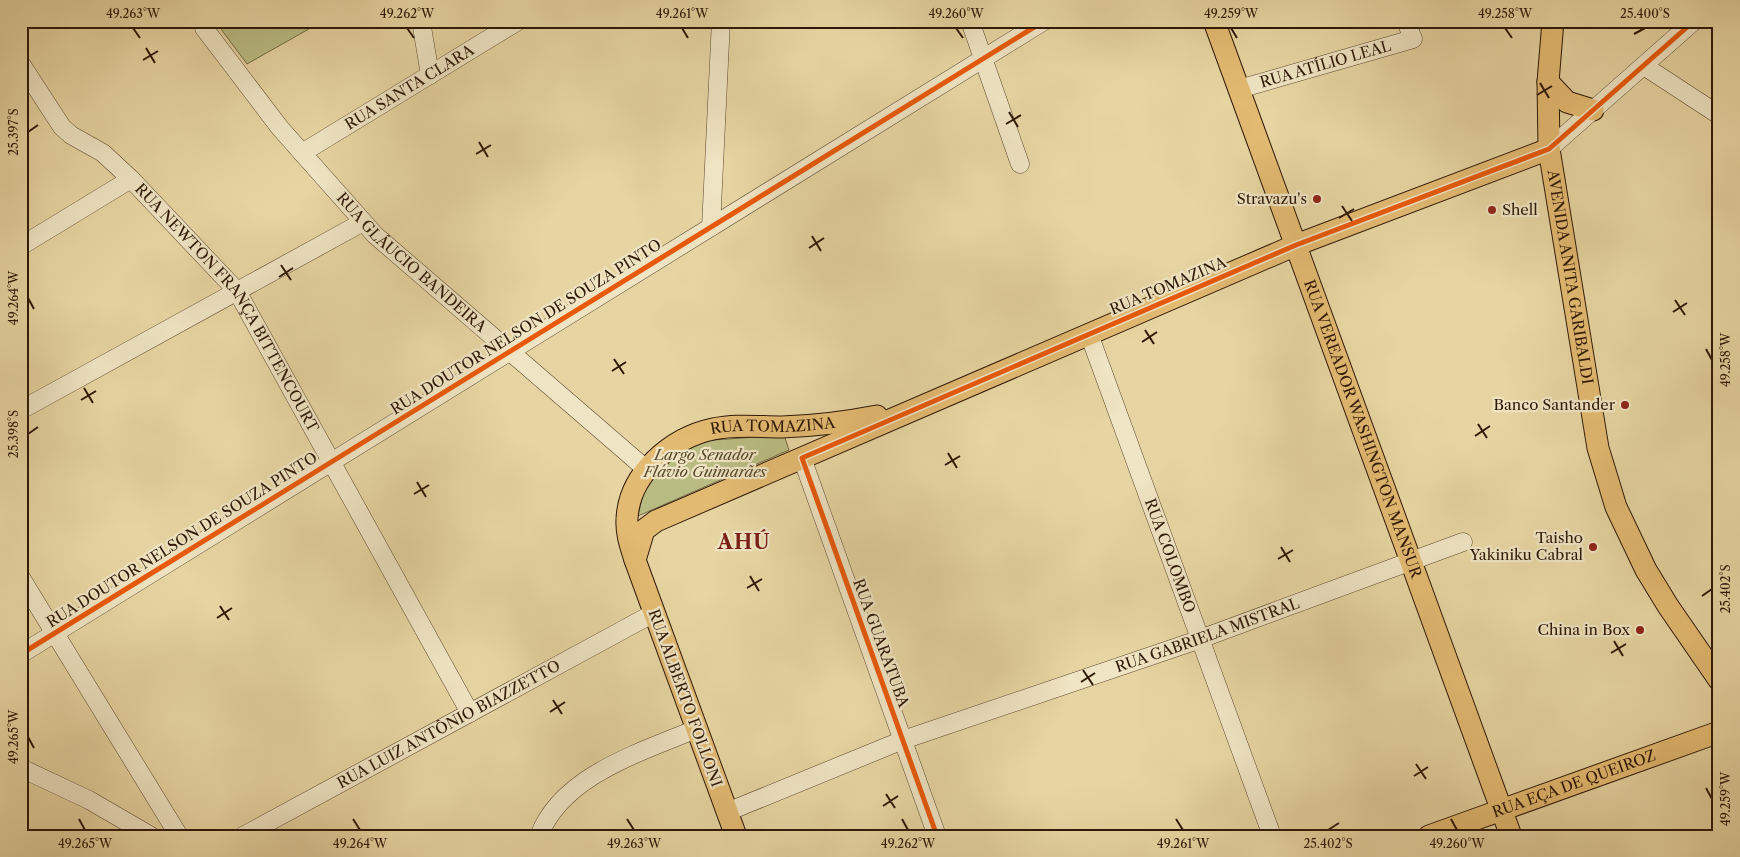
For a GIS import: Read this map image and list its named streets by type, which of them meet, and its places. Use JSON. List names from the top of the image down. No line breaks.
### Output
{"streets":{"main road":["AVENIDA ANITA GARIBALDI","RUA TOMAZINA","RUA VEREADOR WASHINGTON MANSUR","RUA ALBERTO FOLLONI","RUA EÇA DE QUEIROZ"],"street":["RUA ATÍLIO LEAL","RUA SANTA CLARA","RUA GLÁUCIO BANDEIRA","RUA NEWTON FRANÇA BITTENCOURT","RUA DOUTOR NELSON DE SOUZA PINTO","RUA COLOMBO","RUA GABRIELA MISTRAL","RUA GUARATUBA","RUA LUIZ ANTÔNIO BIAZZETTO"]},"crossings":[["RUA ATÍLIO LEAL","RUA VEREADOR WASHINGTON MANSUR"],["RUA SANTA CLARA","RUA GLÁUCIO BANDEIRA"],["RUA GLÁUCIO BANDEIRA","RUA TOMAZINA"],["RUA GLÁUCIO BANDEIRA","RUA DOUTOR NELSON DE SOUZA PINTO"],["AVENIDA ANITA GARIBALDI","RUA TOMAZINA"],["RUA TOMAZINA","RUA VEREADOR WASHINGTON MANSUR"],["RUA TOMAZINA","RUA COLOMBO"],["RUA TOMAZINA","RUA GUARATUBA"],["RUA TOMAZINA","RUA ALBERTO FOLLONI"],["RUA NEWTON FRANÇA BITTENCOURT","RUA DOUTOR NELSON DE SOUZA PINTO"],["RUA NEWTON FRANÇA BITTENCOURT","RUA LUIZ ANTÔNIO BIAZZETTO"],["RUA VEREADOR WASHINGTON MANSUR","RUA GABRIELA MISTRAL"],["RUA VEREADOR WASHINGTON MANSUR","RUA EÇA DE QUEIROZ"],["RUA COLOMBO","RUA GABRIELA MISTRAL"],["RUA GABRIELA MISTRAL","RUA GUARATUBA"],["RUA GABRIELA MISTRAL","RUA ALBERTO FOLLONI"],["RUA ALBERTO FOLLONI","RUA LUIZ ANTÔNIO BIAZZETTO"]],"districts":["AHÚ"],"parks":["Largo Senador Flávio Guimarães"],"places":["Stravazu's","Shell","Banco Santander","Taisho Yakiniku Cabral","China in Box"],"coordinates":["49.263°W","49.262°W","49.261°W","49.260°W","49.259°W","49.258°W","25.400°S","25.397°S","49.264°W","25.398°S","25.402°S","49.265°W"]}
